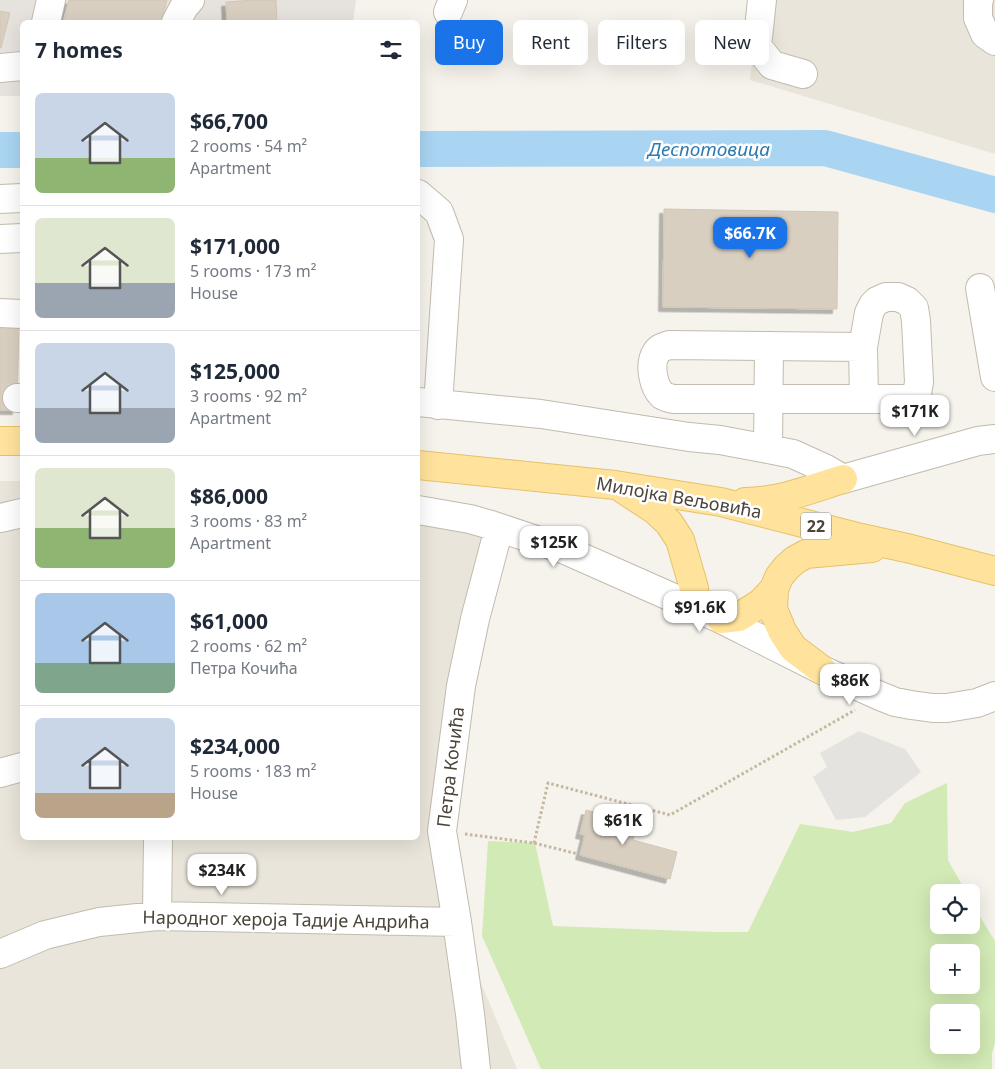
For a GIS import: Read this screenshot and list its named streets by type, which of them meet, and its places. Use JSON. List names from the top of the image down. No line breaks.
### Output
{"streets":{"main road":["Милојка Вељовића","22"],"street":["Петра Кочића","Народног хероја Тадије Андрића"]},"crossings":[["Петра Кочића","Народног хероја Тадије Андрића"]],"water":["Деспотовица"],"page":{"chip":["Buy","Rent","Filters","New"],"heading":"7 homes","list":[{"name":"$66,700","note":"2 rooms · 54 m² · Apartment"},{"name":"$171,000","note":"5 rooms · 173 m² · House"},{"name":"$125,000","note":"3 rooms · 92 m² · Apartment"},{"name":"$86,000","note":"3 rooms · 83 m² · Apartment"},{"name":"$61,000","note":"2 rooms · 62 m² · Петра Кочића"},{"name":"$234,000","note":"5 rooms · 183 m² · House"}],"price":["$66.7K","$171K","$125K","$91.6K","$86K","$61K","$234K"],"map_buttons":["+","−"]}}
